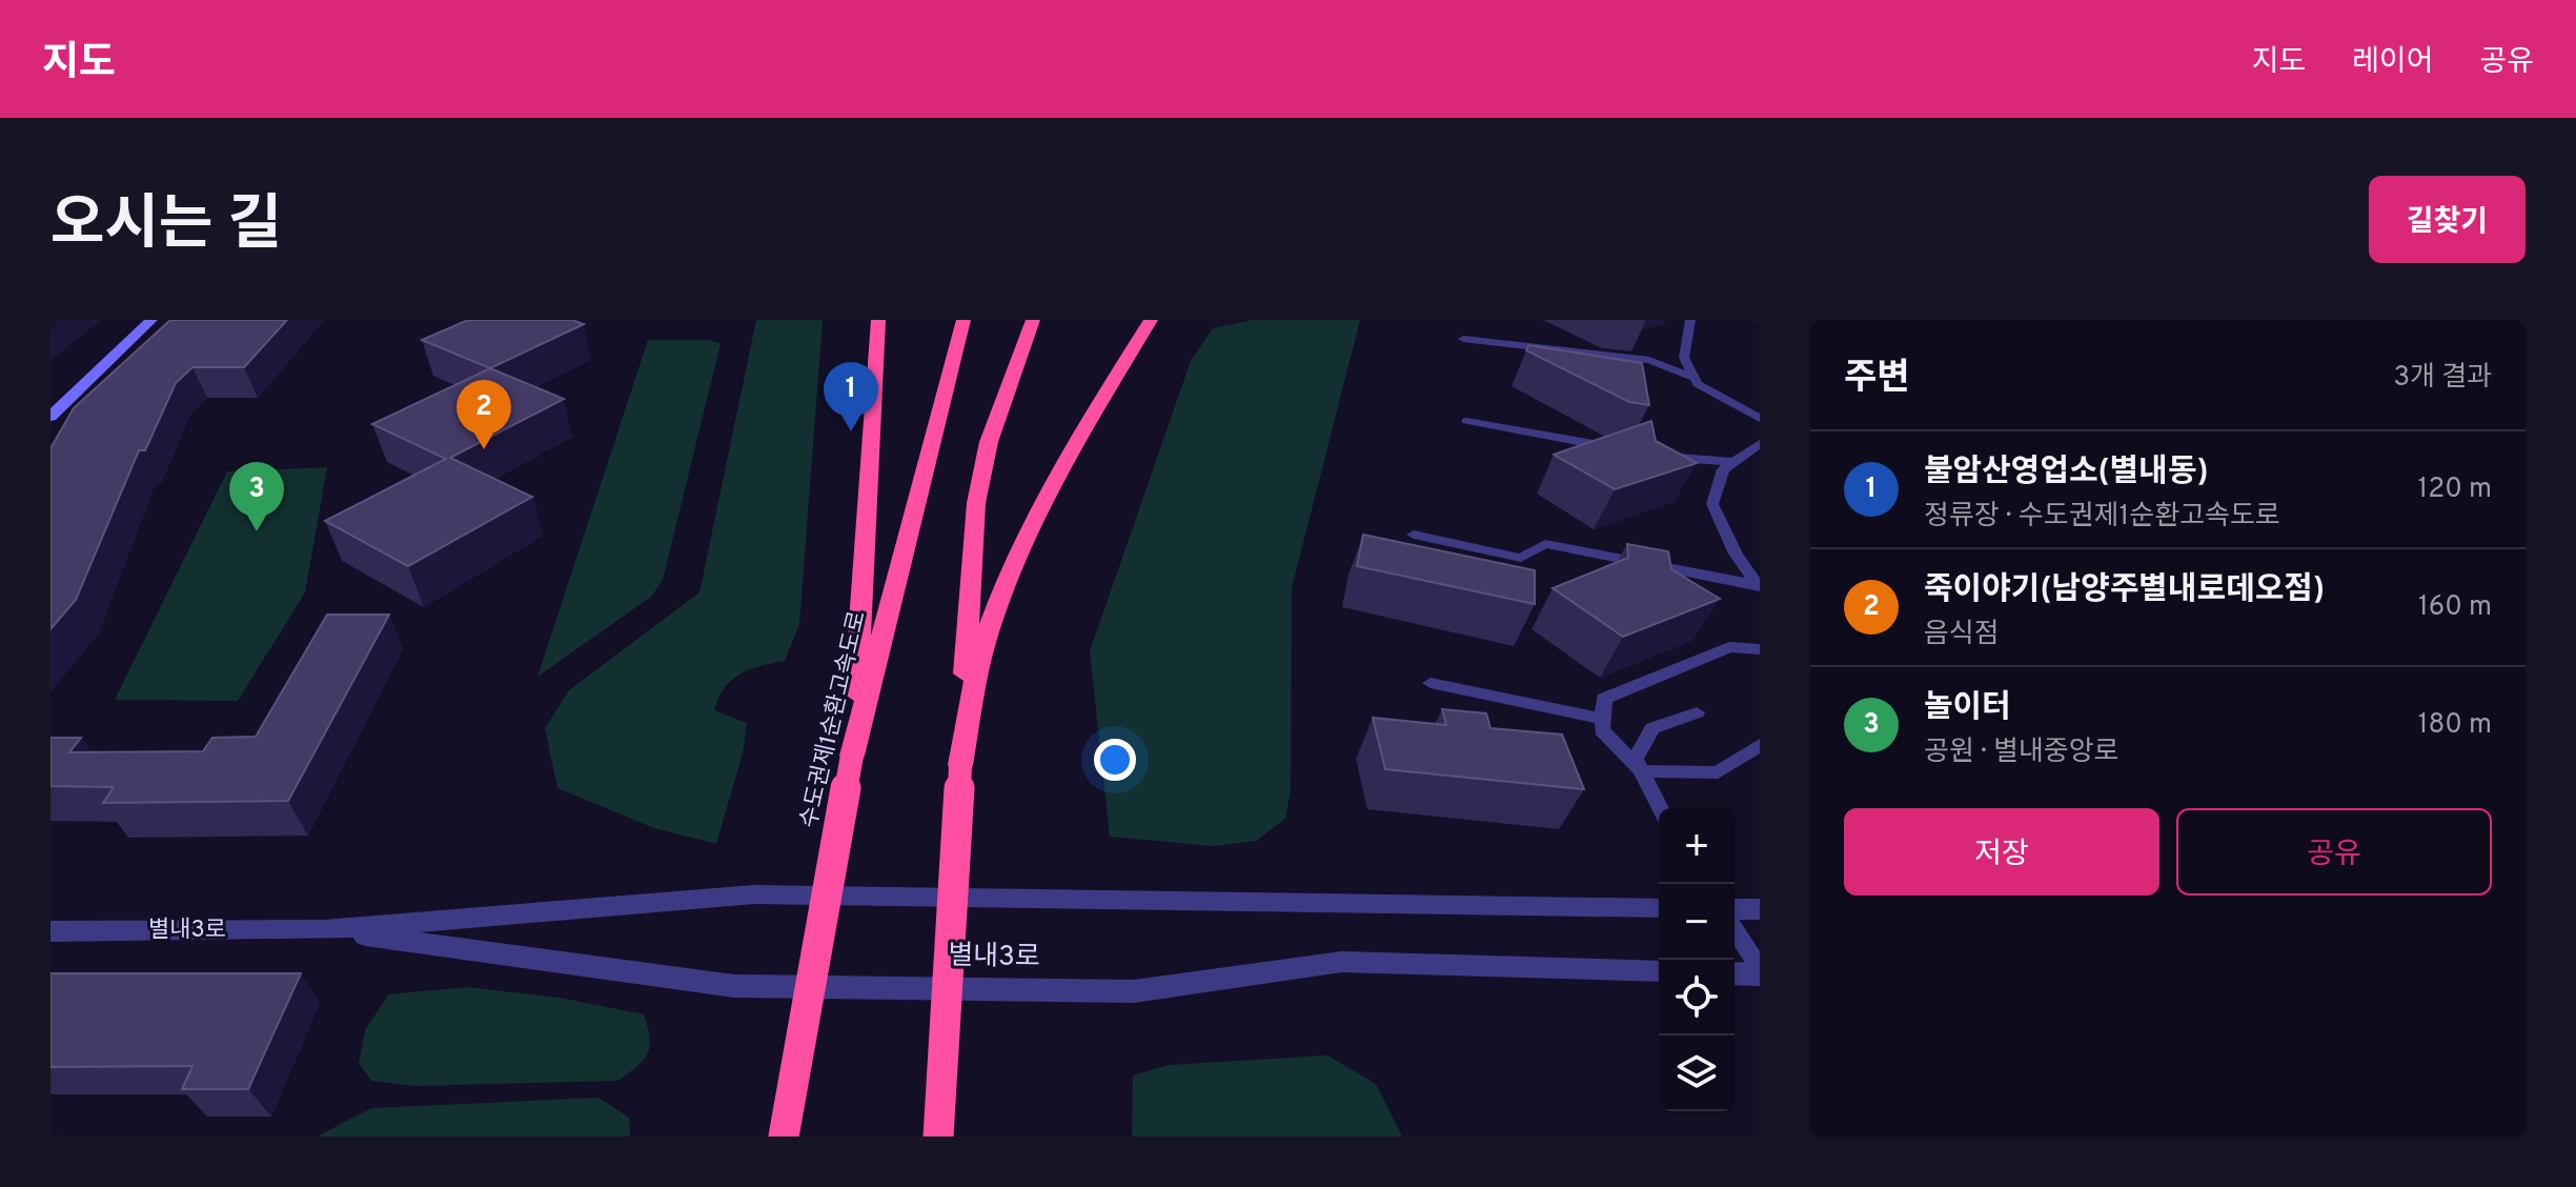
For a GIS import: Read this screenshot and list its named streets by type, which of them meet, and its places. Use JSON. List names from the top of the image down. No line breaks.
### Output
{"streets":{"highway":["수도권제1순환고속도로"],"street":["별내3로"]},"page":{"header":"지도","nav":["지도","레이어","공유"],"title":"오시는 길","buttons":["길찾기",["저장","공유"]],"heading":["주변","3개 결과"],"pins":["1","2","3"],"list":[{"mark":"1","name":"불암산영업소(별내동)","note":"정류장 · 수도권제1순환고속도로","value":"120 m"},{"mark":"2","name":"죽이야기(남양주별내로데오점)","note":"음식점","value":"160 m"},{"mark":"3","name":"놀이터","note":"공원 · 별내중앙로","value":"180 m"}],"map_buttons":["+","−"]}}
